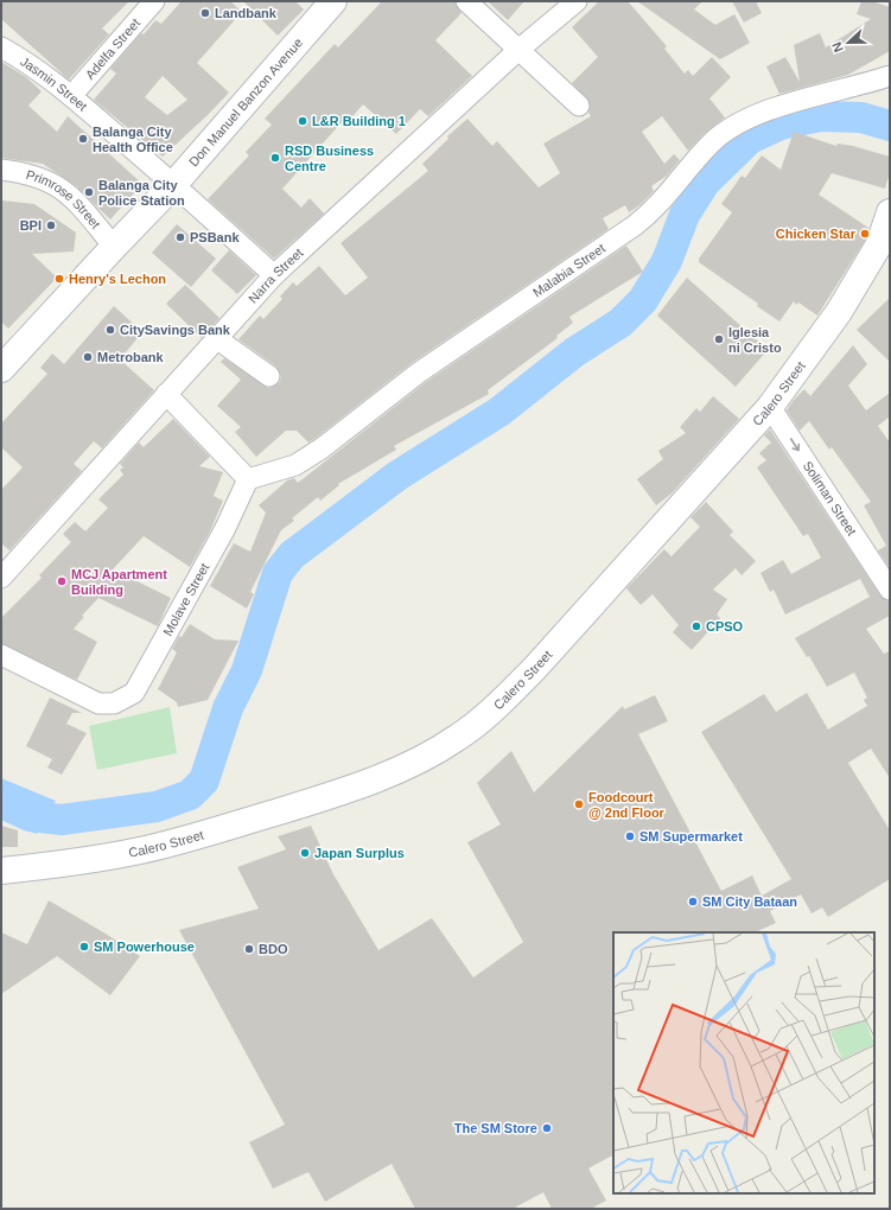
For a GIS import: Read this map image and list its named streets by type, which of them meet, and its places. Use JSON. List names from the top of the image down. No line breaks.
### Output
{"streets":{"main road":["Don Manuel Banzon Avenue","Calero Street"],"street":["Adelfa Street","Jasmin Street","Primrose Street","Malabia Street","Narra Street","Soliman Street","Molave Street"]},"crossings":[["Adelfa Street","Jasmin Street"],["Jasmin Street","Don Manuel Banzon Avenue"],["Jasmin Street","Narra Street"],["Don Manuel Banzon Avenue","Primrose Street"],["Malabia Street","Molave Street"],["Calero Street","Soliman Street"]],"one_way":["Soliman Street"],"places":["Landbank","L&R Building 1","Balanga City Health Office","RSD Business Centre","Balanga City Police Station","BPI","Chicken Star","PSBank","Henry's Lechon","CitySavings Bank","Iglesia ni Cristo","Metrobank","MCJ Apartment Building","CPSO","Foodcourt @ 2nd Floor","SM Supermarket","Japan Surplus","SM City Bataan","SM Powerhouse","BDO","The SM Store"],"north":"left"}
